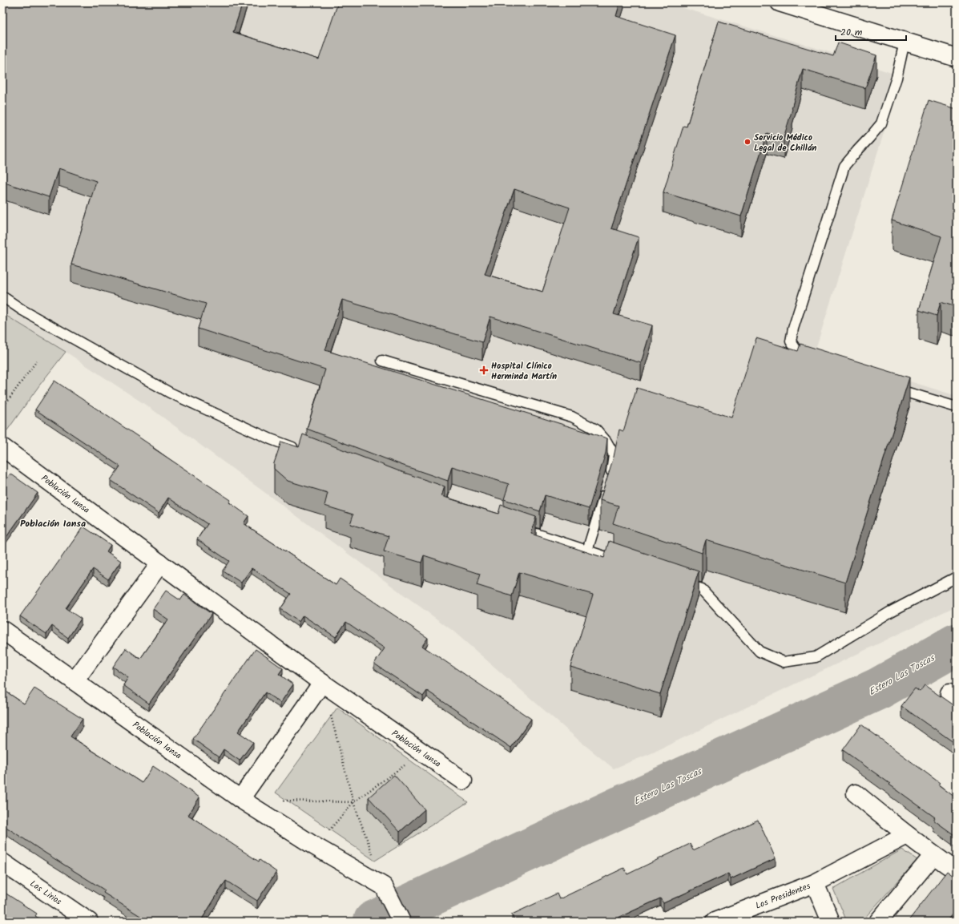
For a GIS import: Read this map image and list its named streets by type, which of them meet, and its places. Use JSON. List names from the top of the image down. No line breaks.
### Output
{"streets":{"street":["Población Iansa","Los Lirios","Los Presidentes"]},"districts":["Población Iansa"],"water":["Estero Las Toscas"],"places":{"other":["Servicio Médico Legal de Chillán"],"health":["Hospital Clínico Herminda Martín"]},"scale_bar":"20 m"}
